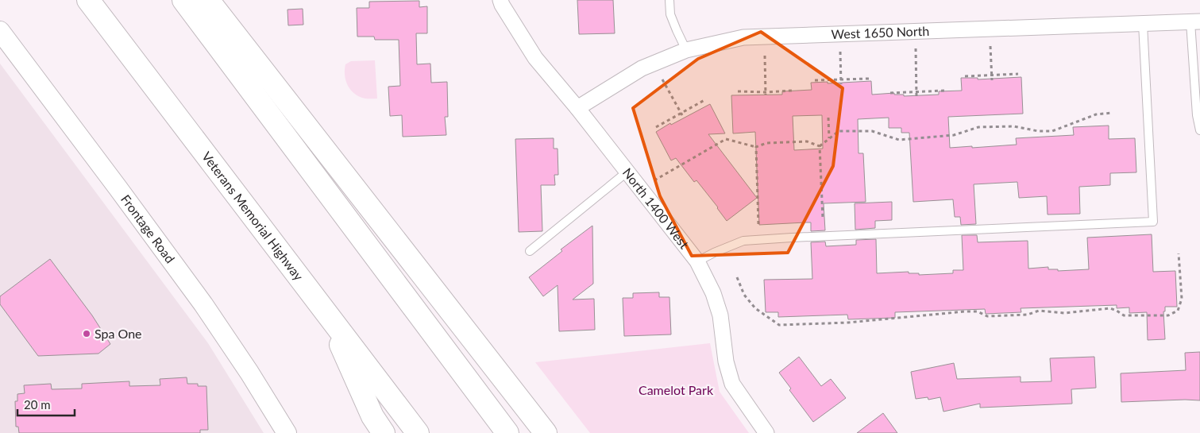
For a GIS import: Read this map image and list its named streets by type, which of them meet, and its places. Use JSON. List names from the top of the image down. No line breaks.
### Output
{"streets":{"highway":["Veterans Memorial Highway"],"street":["West 1650 North","North 1400 West","Frontage Road"]},"crossings":[["West 1650 North","North 1400 West"]],"parks":["Camelot Park"],"places":["Spa One"],"scale_bar":"20 m"}
